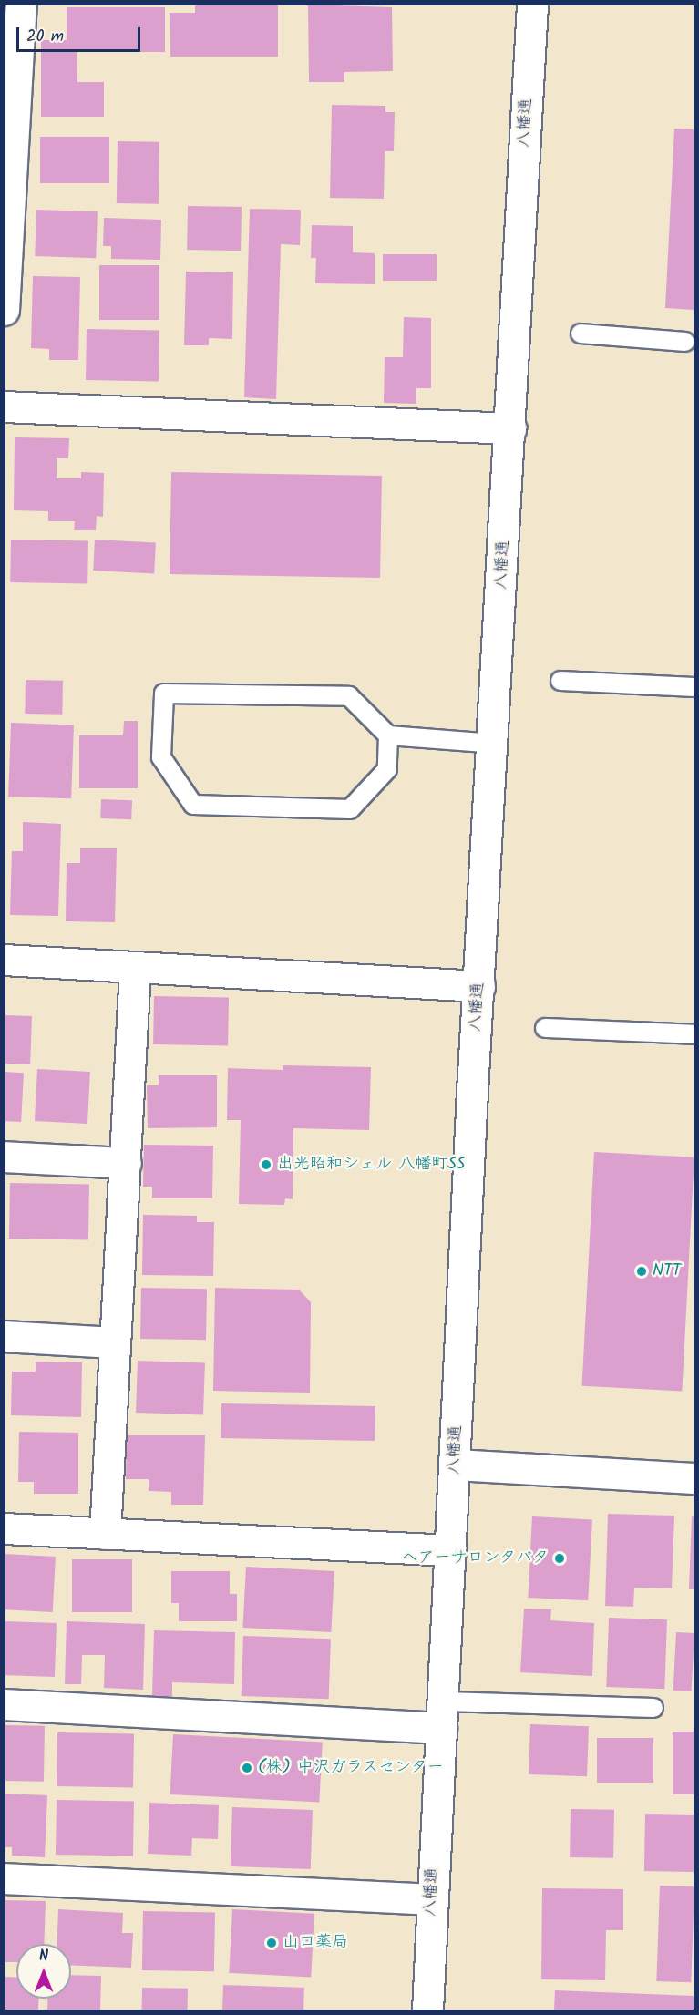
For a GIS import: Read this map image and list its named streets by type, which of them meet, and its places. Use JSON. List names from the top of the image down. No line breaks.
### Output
{"streets":{"street":["八幡通"]},"places":["出光昭和シェル 八幡町SS","NTT","ヘアーサロンタバタ","(株) 中沢ガラスセンター","山口薬局"],"scale_bar":"20 m","north":"top"}
